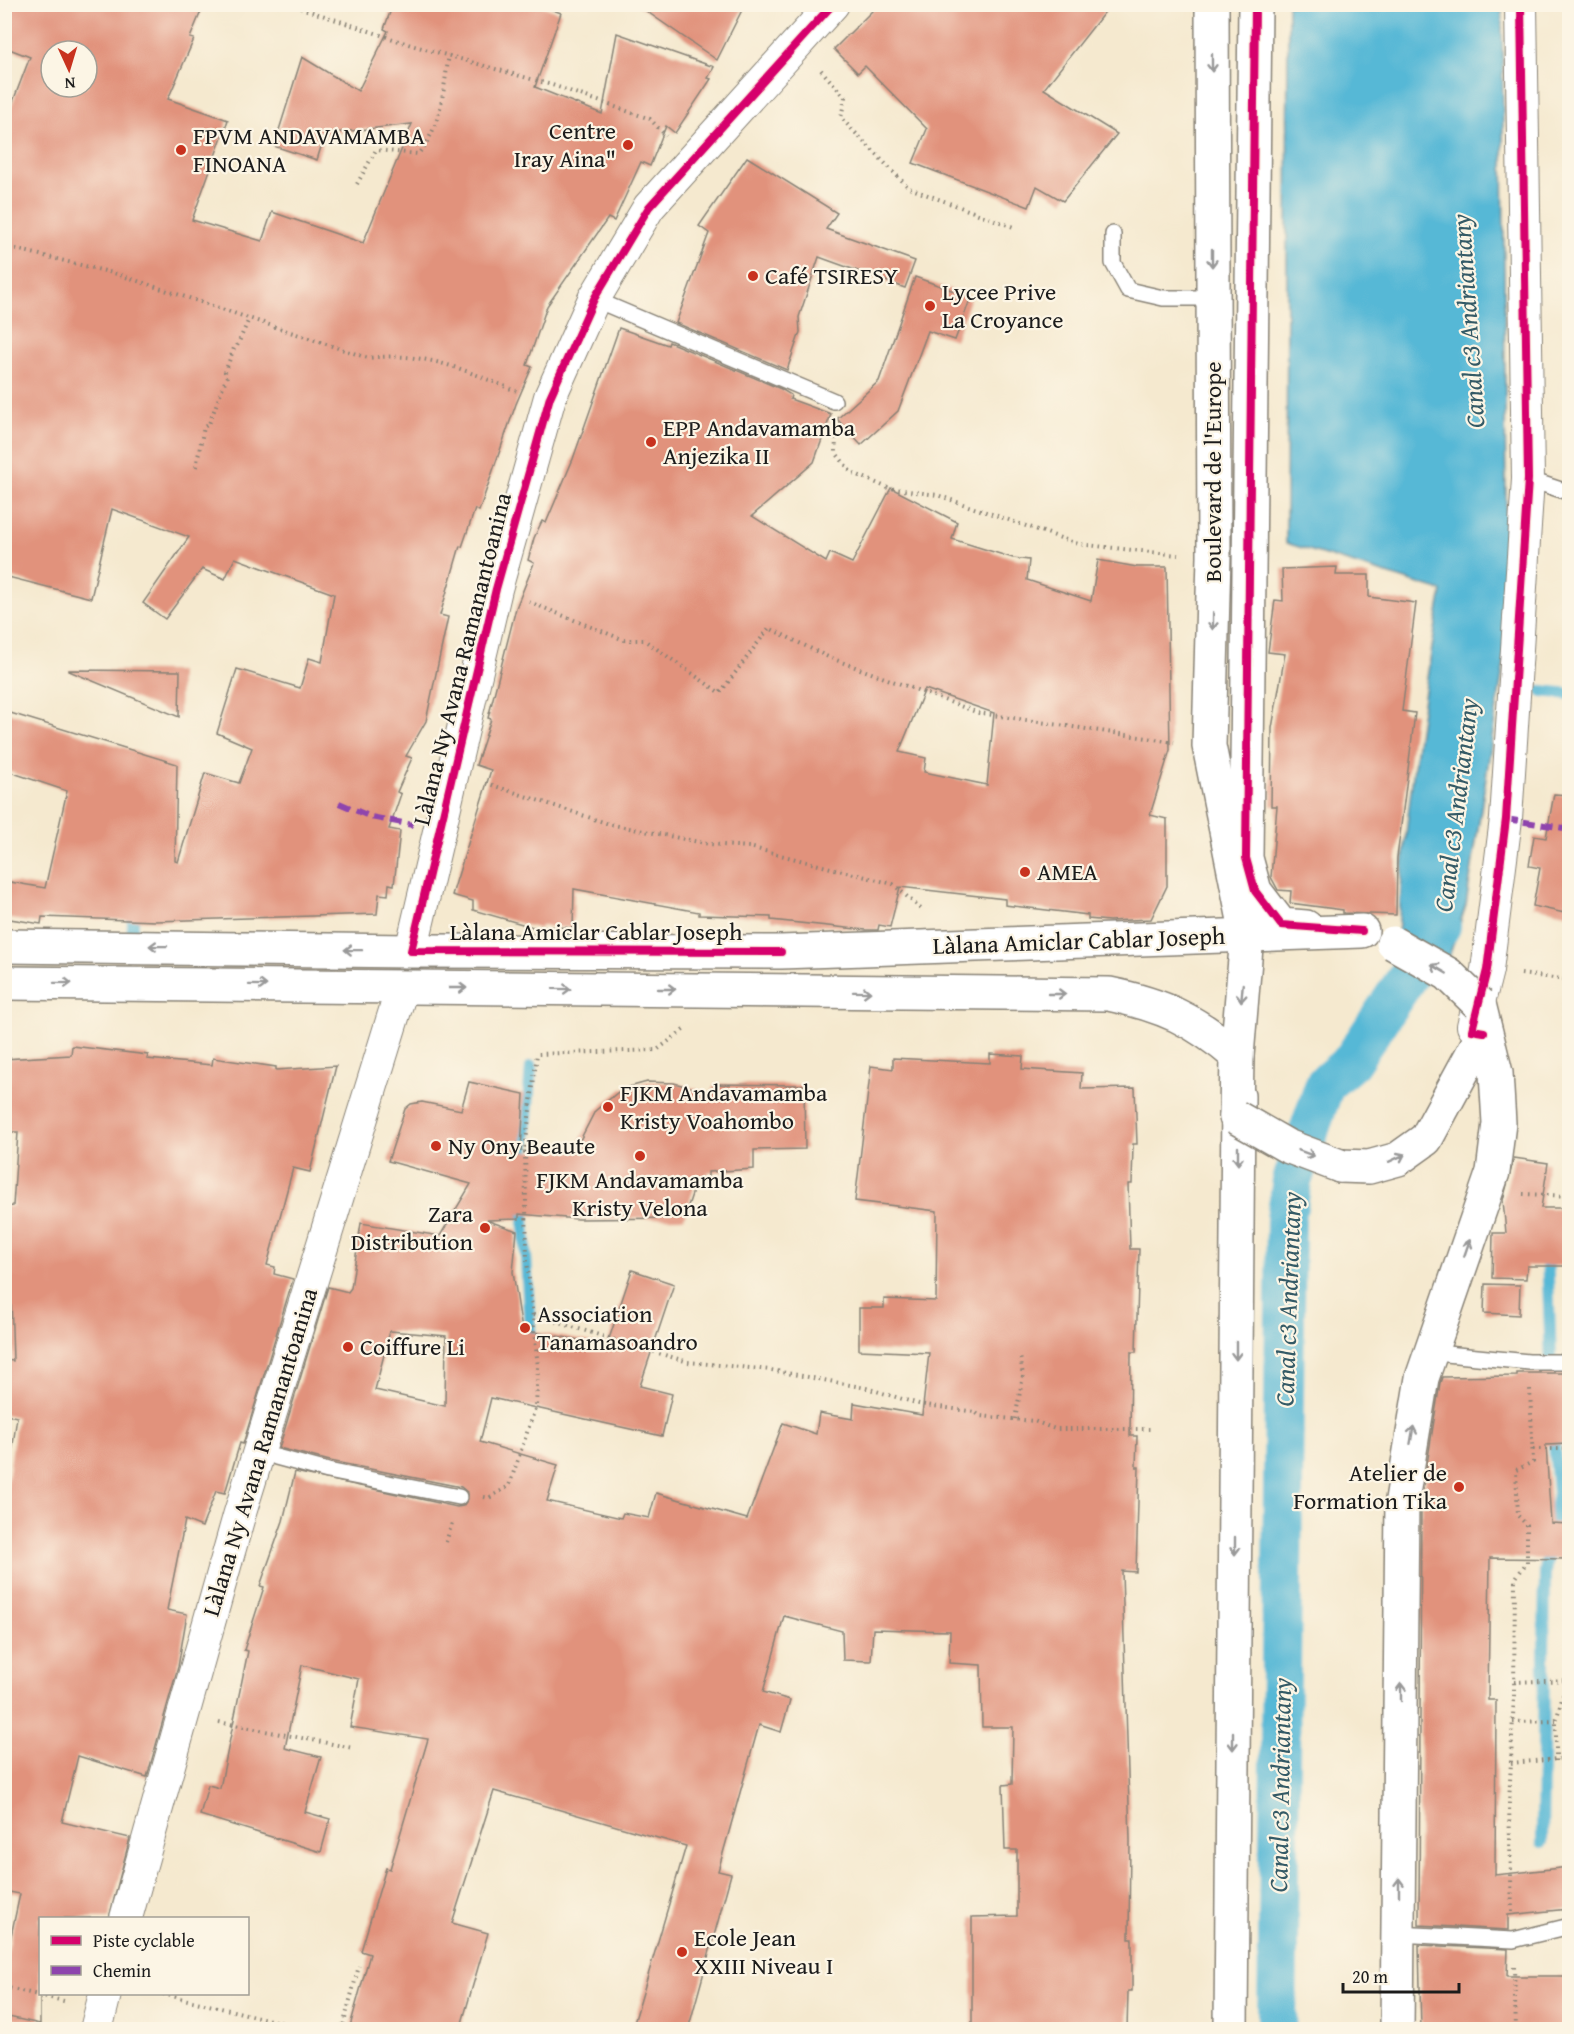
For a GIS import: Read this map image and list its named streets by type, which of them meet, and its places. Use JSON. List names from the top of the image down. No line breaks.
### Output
{"streets":{"main road":["Boulevard de l'Europe","Làlana Amiclar Cablar Joseph"],"street":["Làlana Ny Avana Ramanantoanina"]},"crossings":[["Boulevard de l'Europe","Làlana Amiclar Cablar Joseph"],["Làlana Ny Avana Ramanantoanina","Làlana Amiclar Cablar Joseph"]],"water":["Canal c3 Andriantany"],"places":["Centre Iray Aina\"","FPVM ANDAVAMAMBA FINOANA","Café TSIRESY","Lycee Prive La Croyance","EPP Andavamamba Anjezika II","AMEA","FJKM Andavamamba Kristy Voahombo","Ny Ony Beaute","FJKM Andavamamba Kristy Velona","Zara Distribution","Association Tanamasoandro","Coiffure Li","Atelier de Formation Tika","Ecole Jean XXIII Niveau I"],"legend":["Piste cyclable","Chemin"],"scale_bar":"20 m","north":"bottom"}
